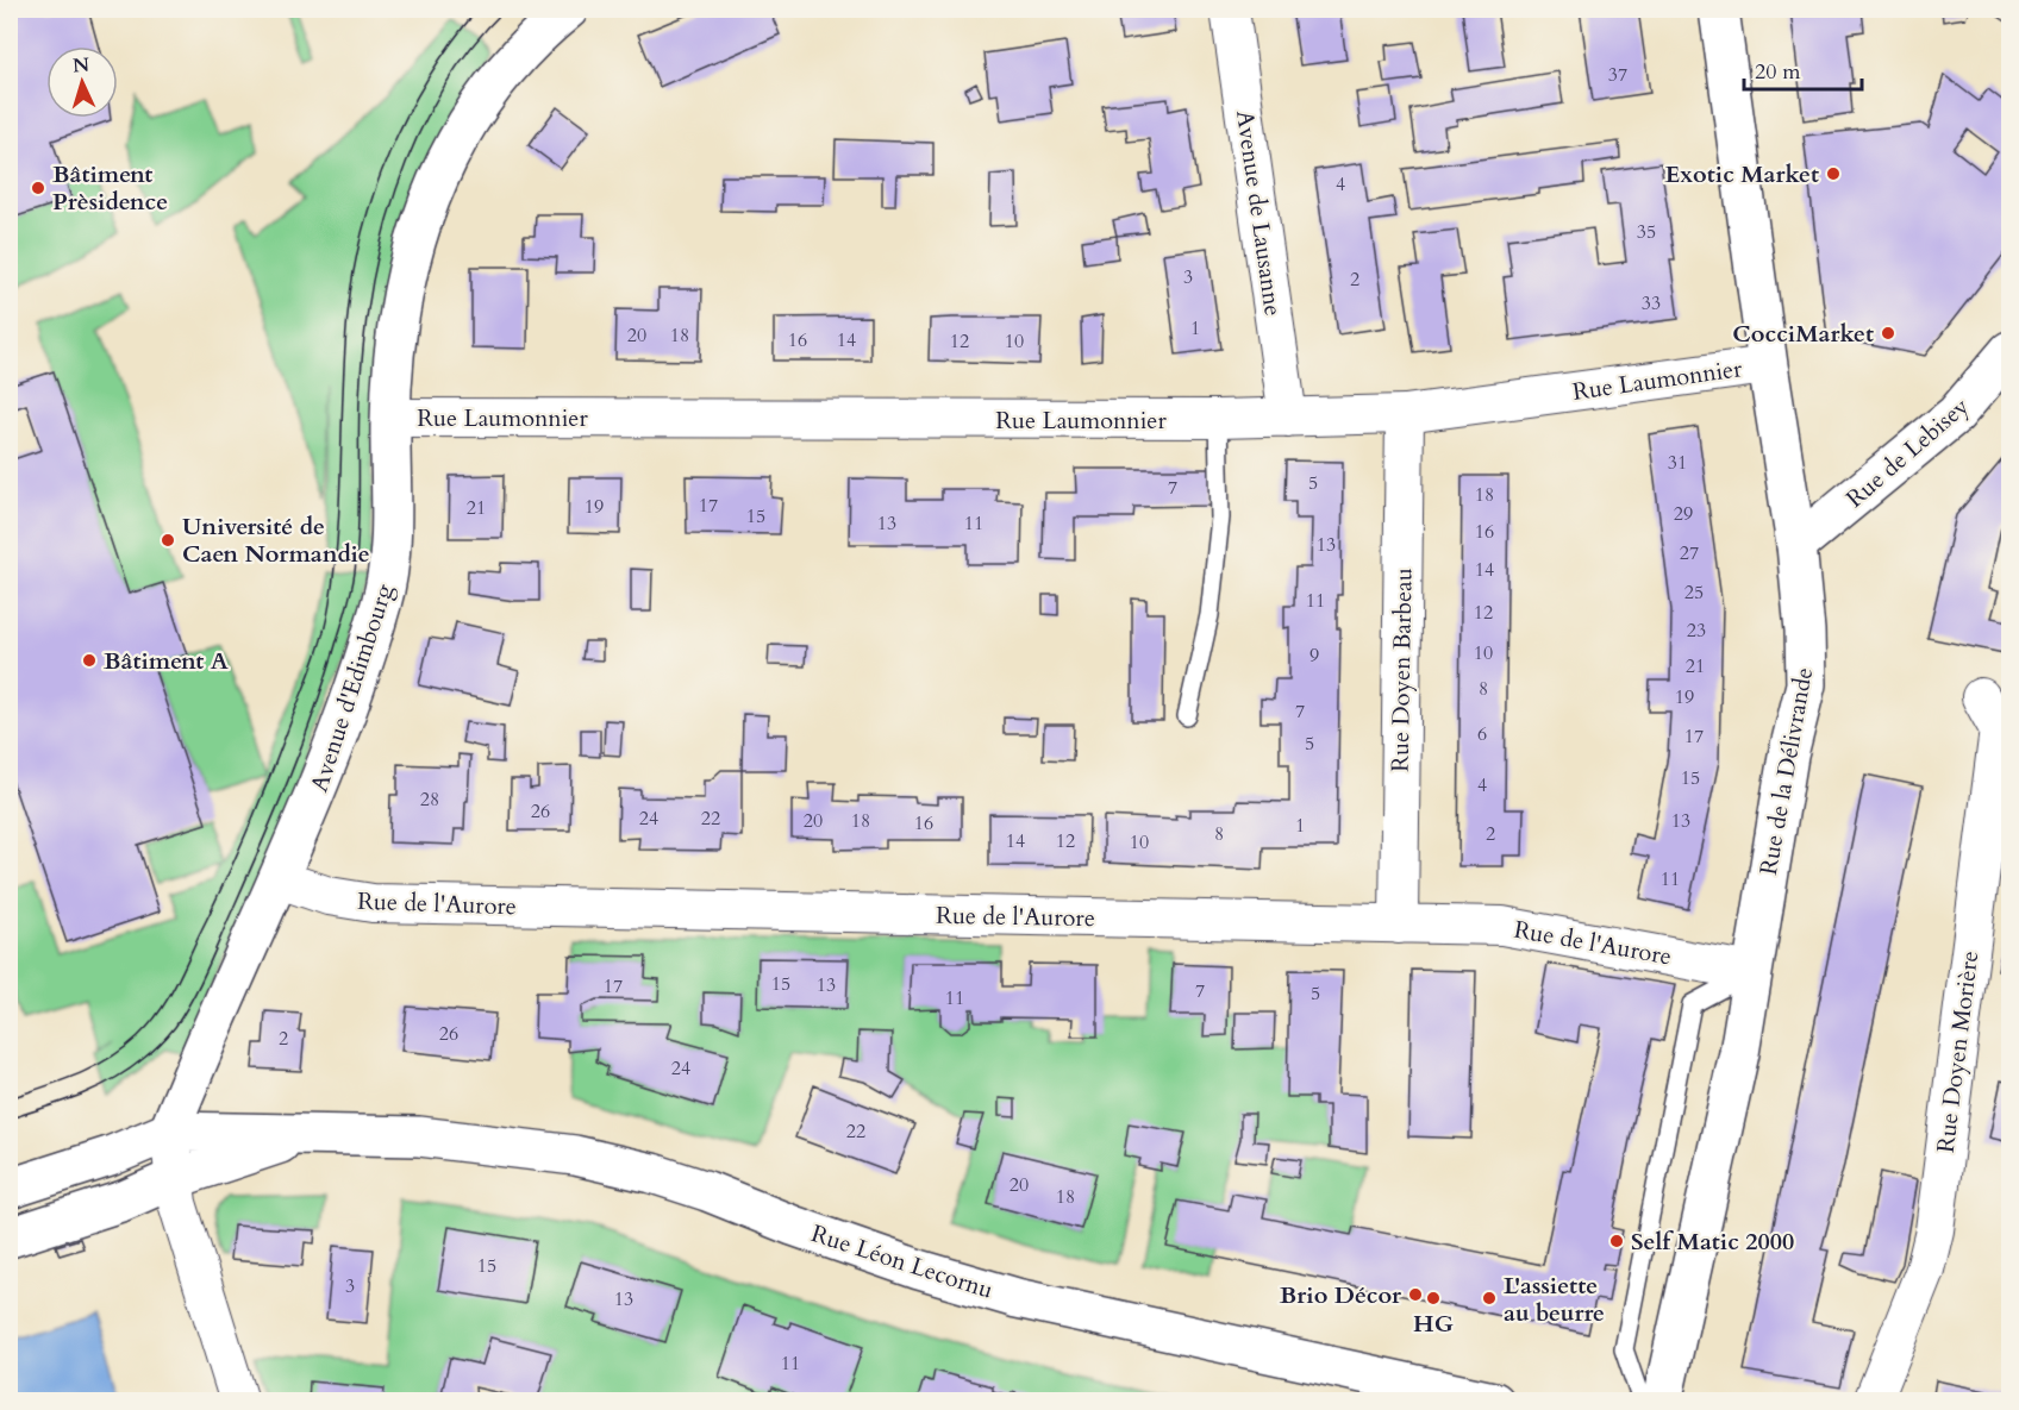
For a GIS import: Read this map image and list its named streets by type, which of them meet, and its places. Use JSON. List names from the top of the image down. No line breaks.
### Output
{"streets":{"main road":["Rue de Lebisey","Avenue d'Edimbourg","Rue de la Délivrande","Rue Léon Lecornu"],"street":["Avenue de Lausanne","Rue Laumonnier","Rue Doyen Barbeau","Rue de l'Aurore","Rue Doyen Morière"]},"crossings":[["Avenue de Lausanne","Rue Laumonnier"],["Rue Laumonnier","Rue Doyen Barbeau"],["Rue Laumonnier","Avenue d'Edimbourg"],["Rue Laumonnier","Rue de la Délivrande"],["Rue de Lebisey","Rue de la Délivrande"],["Rue Doyen Barbeau","Rue de l'Aurore"],["Avenue d'Edimbourg","Rue de l'Aurore"],["Avenue d'Edimbourg","Rue Léon Lecornu"],["Rue de la Délivrande","Rue de l'Aurore"]],"places":["Exotic Market","Bâtiment Prèsidence","CocciMarket","Université de Caen Normandie","Bâtiment A","Self Matic 2000","Brio Décor","HG","L'assiette au beurre"],"house_numbers":["37","4","35","3","2","33","1","20","18","16","14","12","10","31","5","7","18","17","19","21","29","15","13","11","16","13","27","14","25","11","12","23","10","9","21","8","19","7","6","17","5","15","4","28","26","24","22","20","18","13","16","1","8","2","14","12","10","11","15","13","17","7","5","11","26","2","24","22","20","18","15","3","13","11"],"scale_bar":"20 m","north":"top"}
